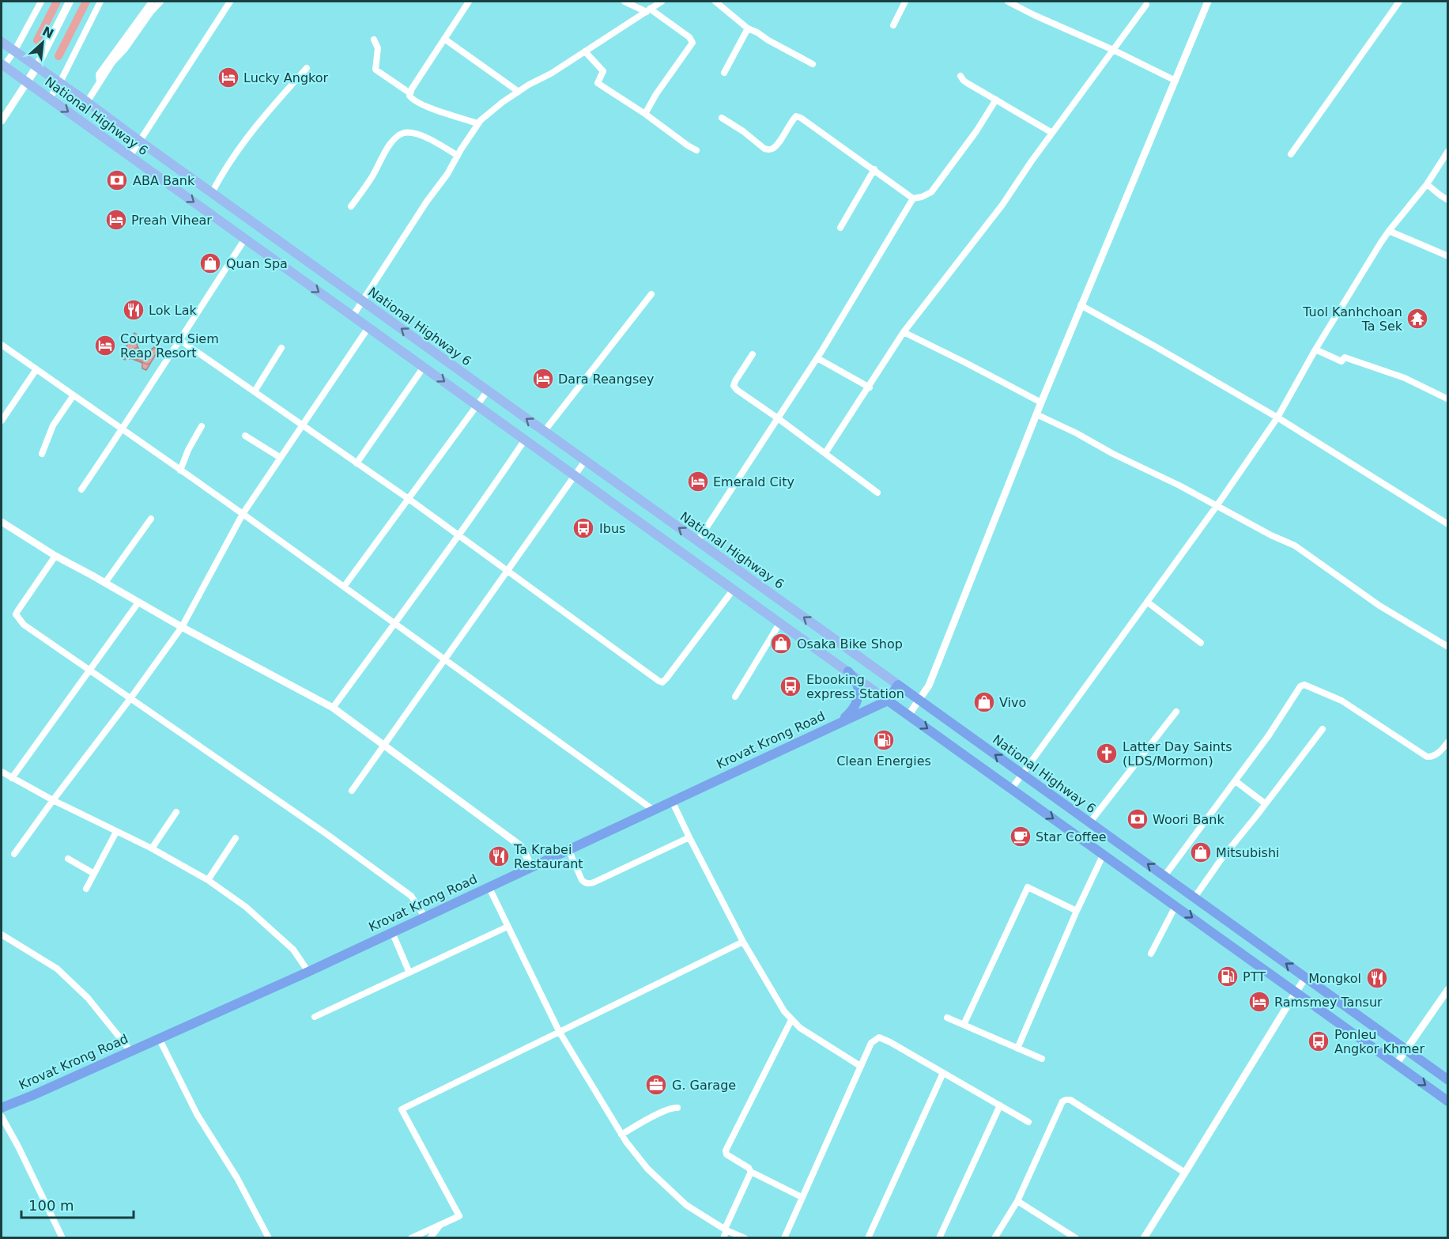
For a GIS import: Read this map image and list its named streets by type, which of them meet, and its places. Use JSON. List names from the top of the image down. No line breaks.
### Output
{"streets":{"highway":["National Highway 6","Krovat Krong Road"]},"crossings":[["National Highway 6","Krovat Krong Road"]],"places":{"hotel":["Lucky Angkor","Preah Vihear","Courtyard Siem Reap Resort","Dara Reangsey","Emerald City","Ramsmey Tansur"],"bank":["ABA Bank","Woori Bank"],"shop":["Quan Spa","Osaka Bike Shop","Vivo","Mitsubishi"],"restaurant":["Lok Lak","Ta Krabei Restaurant","Mongkol"],"temple":["Tuol Kanhchoan Ta Sek"],"bus stop":["Ibus","Ebooking express Station","Ponleu Angkor Khmer"],"fuel station":["Clean Energies","PTT"],"church":["Latter Day Saints (LDS/Mormon)"],"cafe":["Star Coffee"],"office":["G. Garage"]},"scale_bar":"100 m","north":"top right"}
